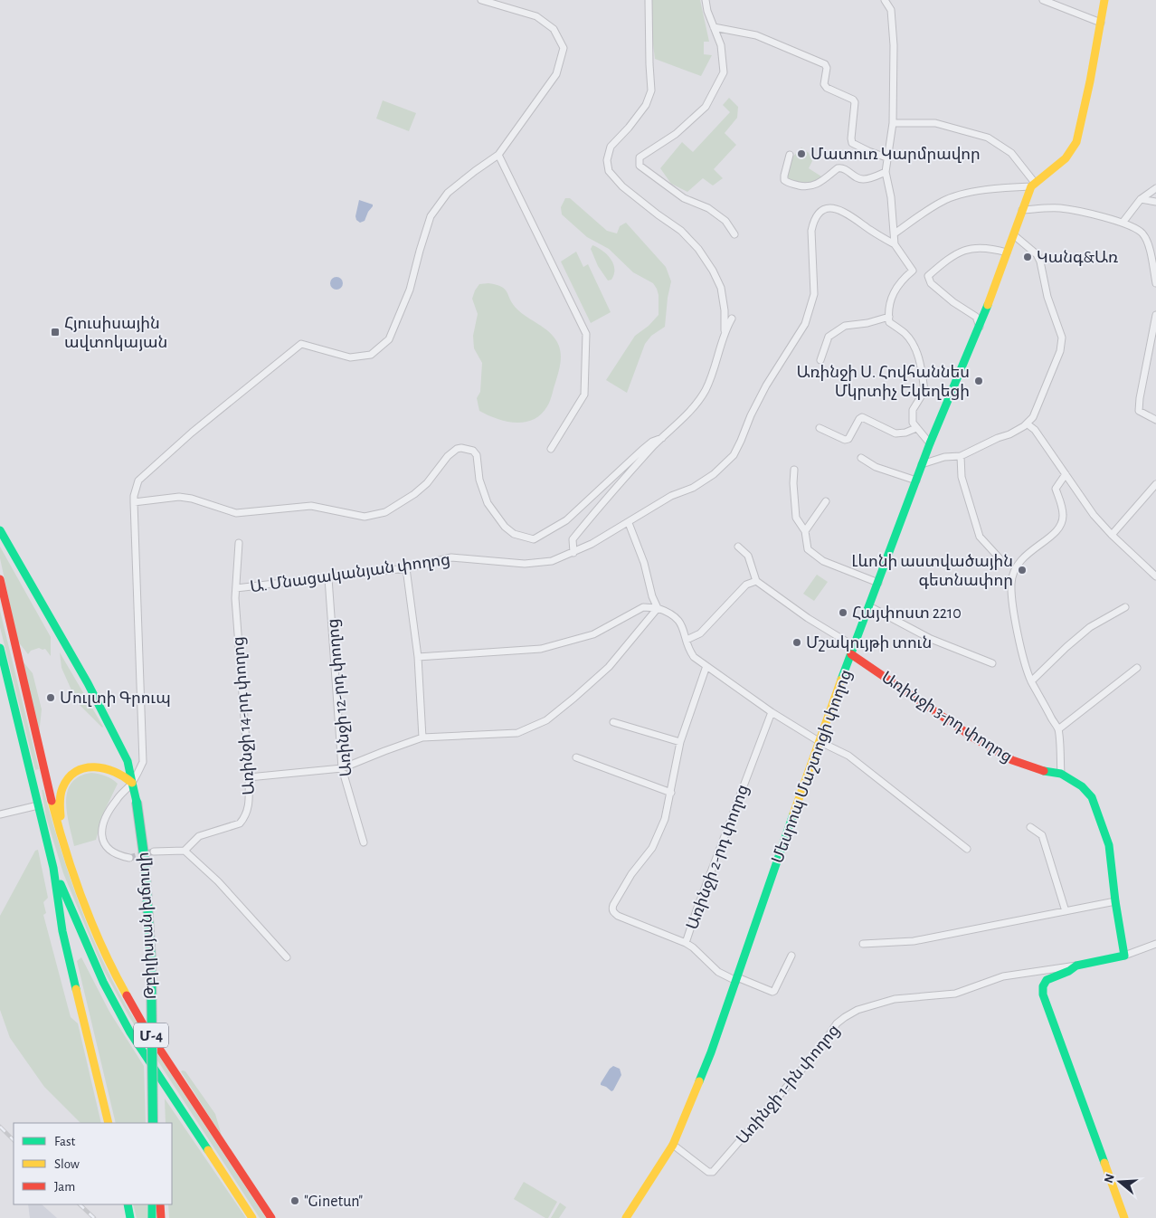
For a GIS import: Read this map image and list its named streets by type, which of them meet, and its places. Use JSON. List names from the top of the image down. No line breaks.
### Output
{"streets":{"main road":["Առինջի 3-րդ փողոց","Մեսրոպ Մաշտոցի փողոց","Թբիլիսյան խճուղի","Մ-4","Առինջի 1-ին փողոց"],"street":["Ա. Մնացականյան փողոց","Առինջի 12-րդ փողոց","Առինջի 14-րդ փողոց","Առինջի 2-րդ փողոց"]},"crossings":[["Ա. Մնացականյան փողոց","Առինջի 12-րդ փողոց"],["Ա. Մնացականյան փողոց","Առինջի 14-րդ փողոց"],["Առինջի 3-րդ փողոց","Մեսրոպ Մաշտոցի փողոց"],["Առինջի 3-րդ փողոց","Առինջի 1-ին փողոց"],["Մեսրոպ Մաշտոցի փողոց","Առինջի 2-րդ փողոց"],["Մեսրոպ Մաշտոցի փողոց","Առինջի 1-ին փողոց"]],"places":{"other":["Մատուռ Կարմրավոր","Կանգ&Առ","Առինջի Ս. Հովհաննես Մկրտիչ Եկեղեցի","Լևոնի աստվածային գետնափոր","Հայփոստ 2210","Մշակույթի տուն","Մուլտի Գրուպ","\"Ginetun\""],"transit":["Հյուսիսային ավտոկայան"]},"legend":["Fast","Slow","Jam"],"north":"left"}
